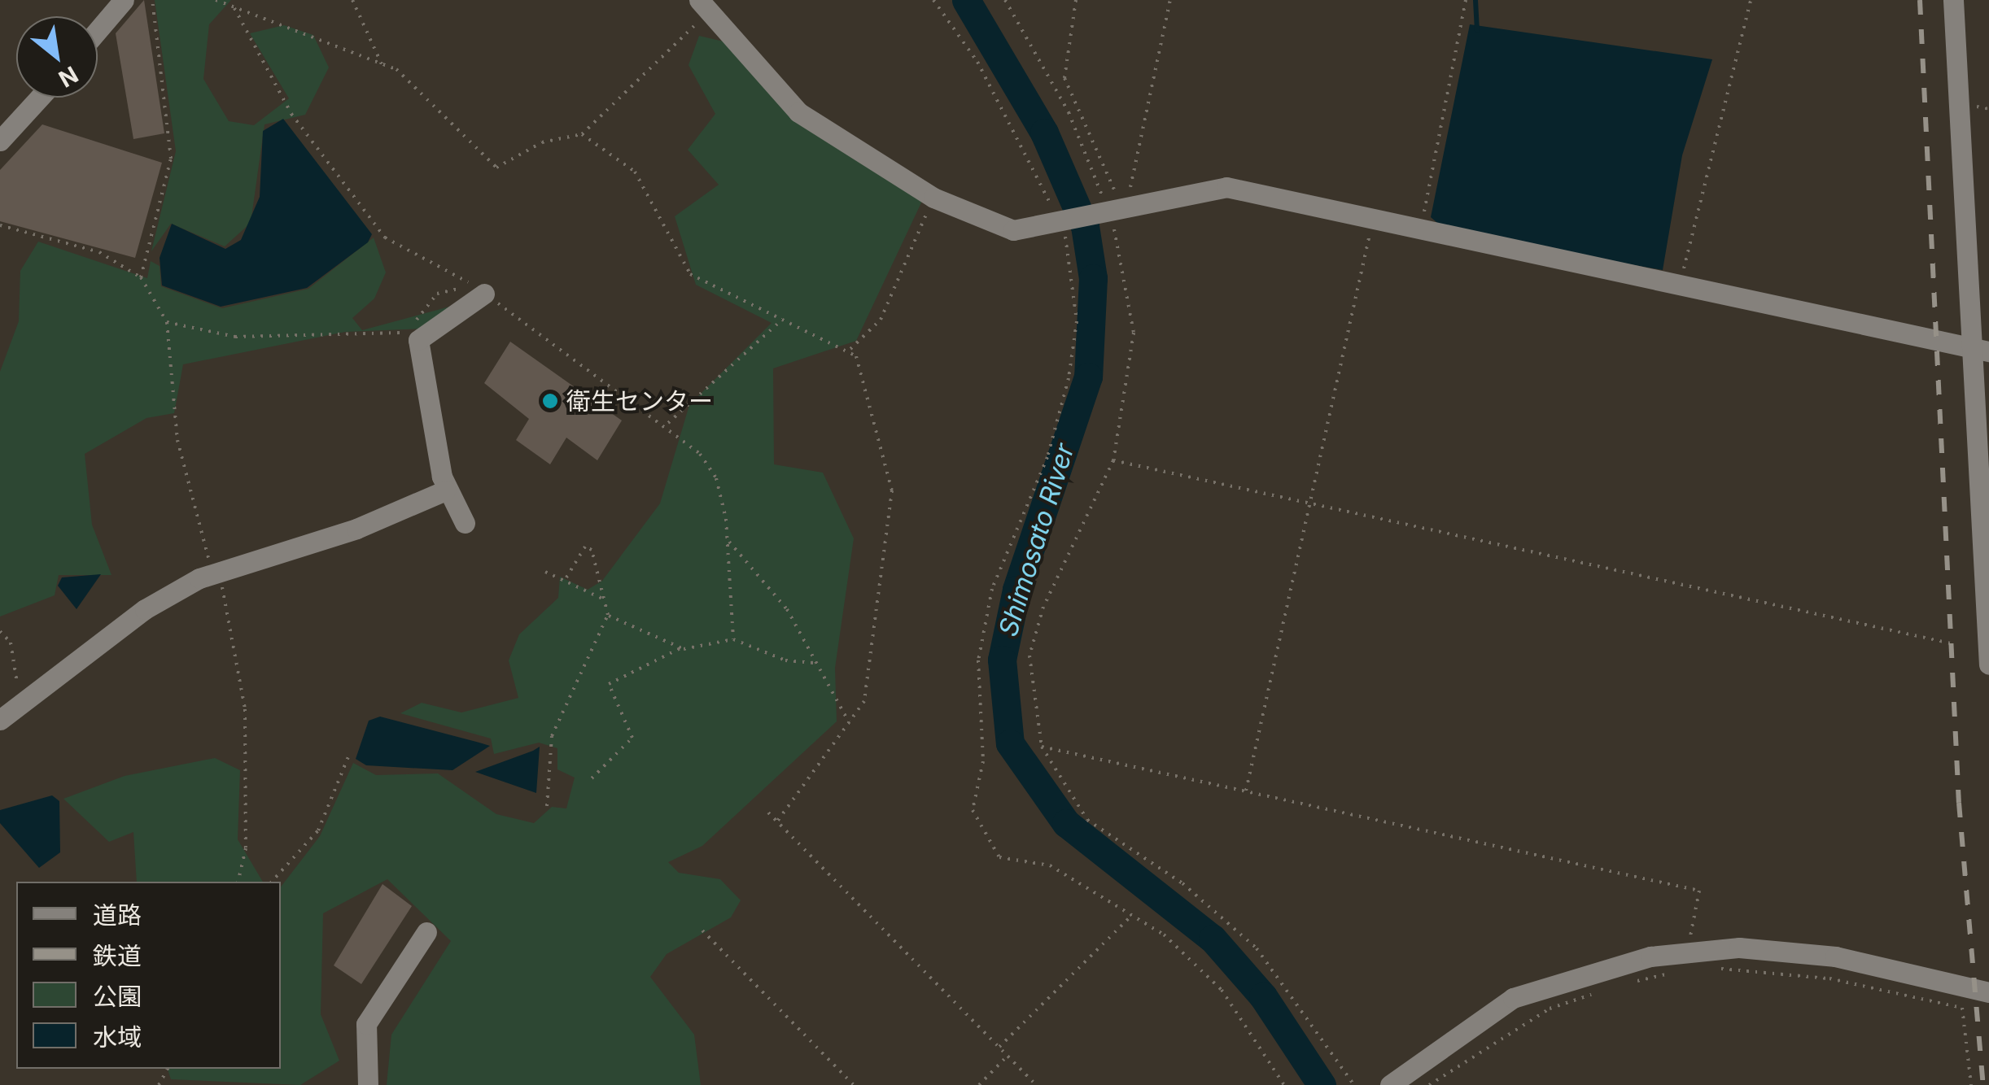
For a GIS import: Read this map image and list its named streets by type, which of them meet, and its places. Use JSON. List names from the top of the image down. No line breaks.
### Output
{"water":["Shimosato River"],"places":["衛生センター"],"legend":["道路","鉄道","公園","水域"],"north":"bottom right"}
